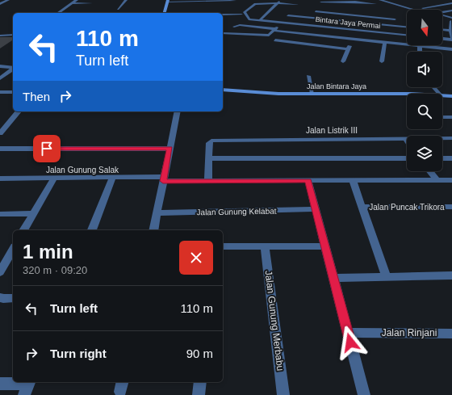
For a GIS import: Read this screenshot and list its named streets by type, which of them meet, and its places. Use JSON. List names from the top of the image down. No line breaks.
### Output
{"streets":{"street":["Bintara Jaya Permai","Jalan Bintara Jaya","Jalan Listrik III","Jalan Gunung Salak","Jalan Puncak Trikora","Jalan Gunung Kelabat","Jalan Gunung Merbabu","Jalan Rinjani"]},"north":"bottom","page":{"turn":["110 m","Turn left"],"then":"Then","heading":["1 min","320 m · 09:20"],"list":[{"name":"Turn left","value":"110 m"},{"name":"Turn right","value":"90 m"}]}}
